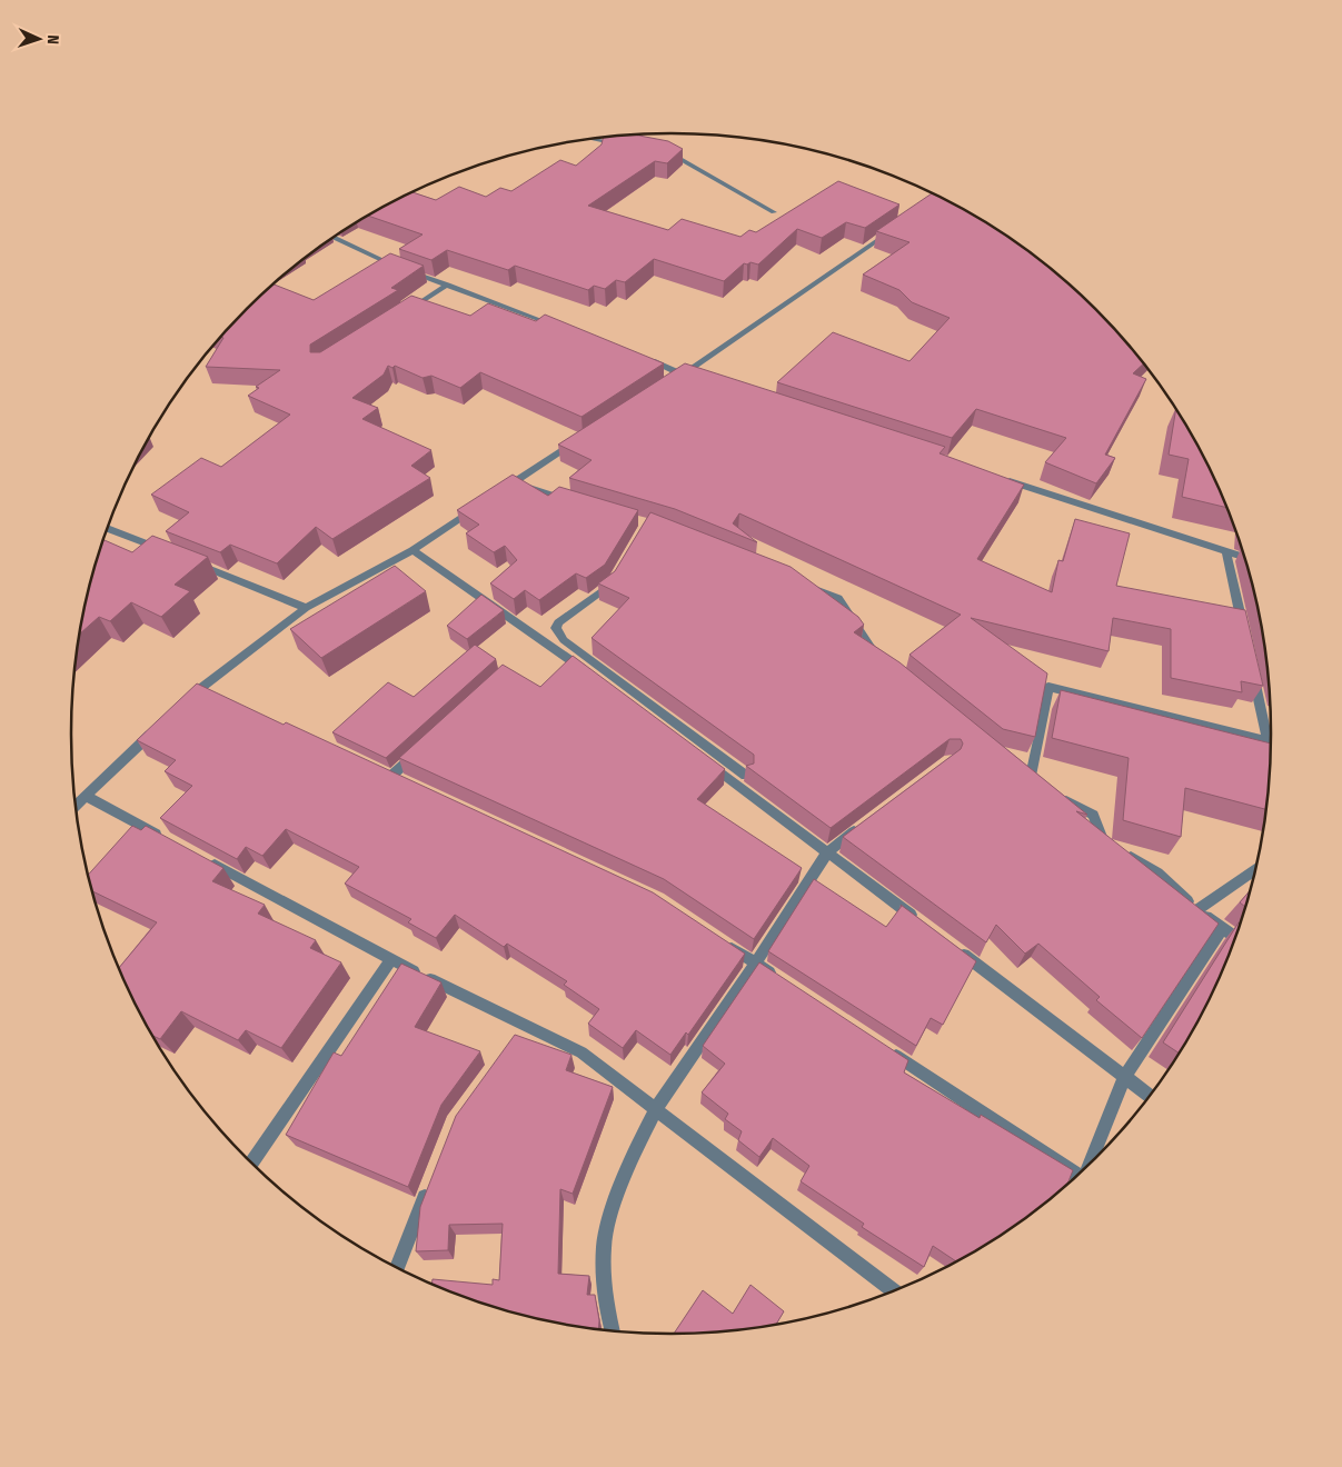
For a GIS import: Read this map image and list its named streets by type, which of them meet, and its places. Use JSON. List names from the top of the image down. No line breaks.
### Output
{"north":"right"}
